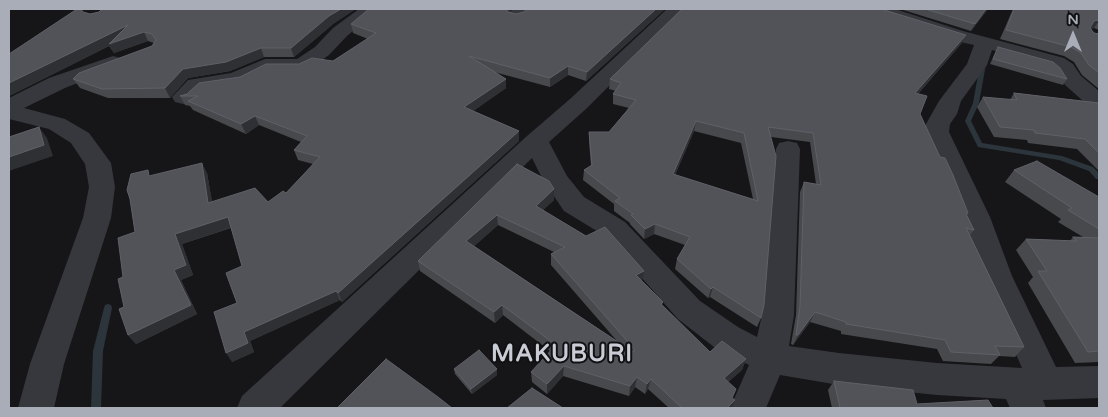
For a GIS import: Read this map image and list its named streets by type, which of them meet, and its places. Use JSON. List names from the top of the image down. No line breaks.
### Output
{"districts":["MAKUBURI"],"north":"top"}
